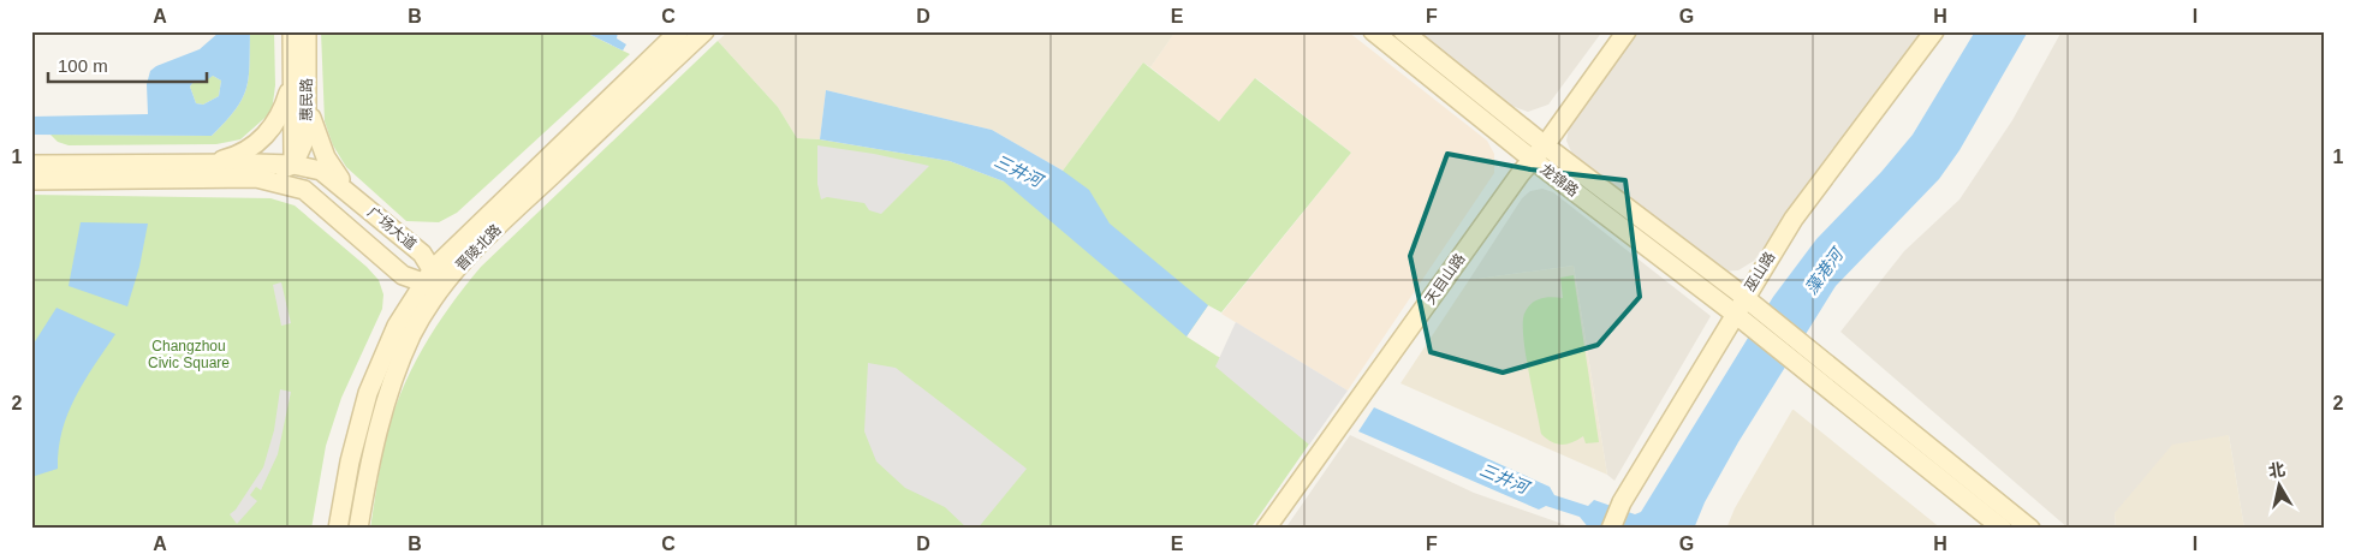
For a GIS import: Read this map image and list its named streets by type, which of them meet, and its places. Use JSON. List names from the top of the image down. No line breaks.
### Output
{"streets":{"main road":["惠民路","龙锦路","广场大道","晋陵北路","巫山路","天目山路"]},"crossings":[["惠民路","广场大道"],["龙锦路","巫山路"],["龙锦路","天目山路"],["广场大道","晋陵北路"]],"water":["三井河","藻港河"],"parks":["Changzhou Civic Square"],"scale_bar":"100 m","north":"top","grid":{"columns":["A","B","C","D","E","F","G","H","I"],"rows":["1","2"]}}
